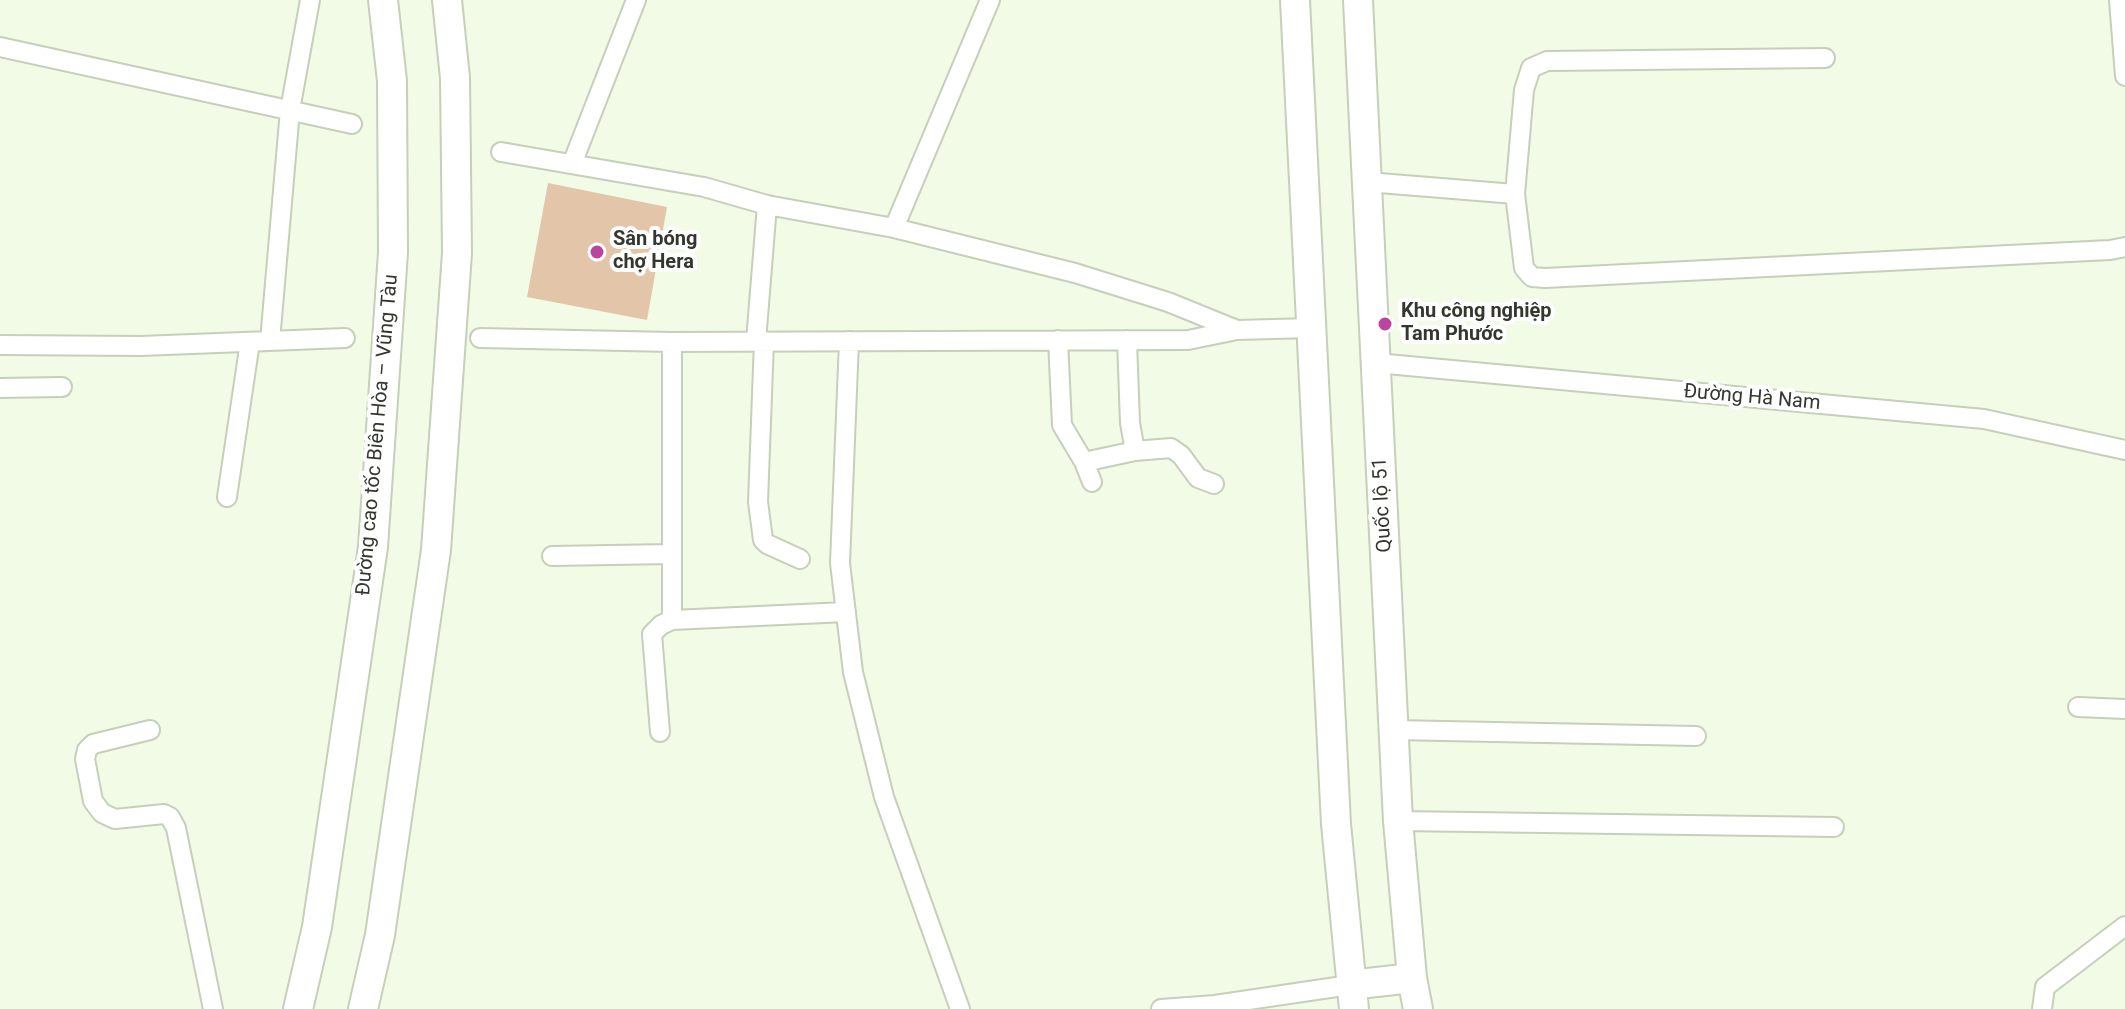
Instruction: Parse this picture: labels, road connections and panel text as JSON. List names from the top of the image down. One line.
{"streets":{"highway":["Đường cao tốc Biên Hòa – Vũng Tàu","Quốc lộ 51"],"street":["Đường Hà Nam"]},"crossings":[["Đường Hà Nam","Quốc lộ 51"]],"places":["Sân bóng chợ Hera","Khu công nghiệp Tam Phước"]}
